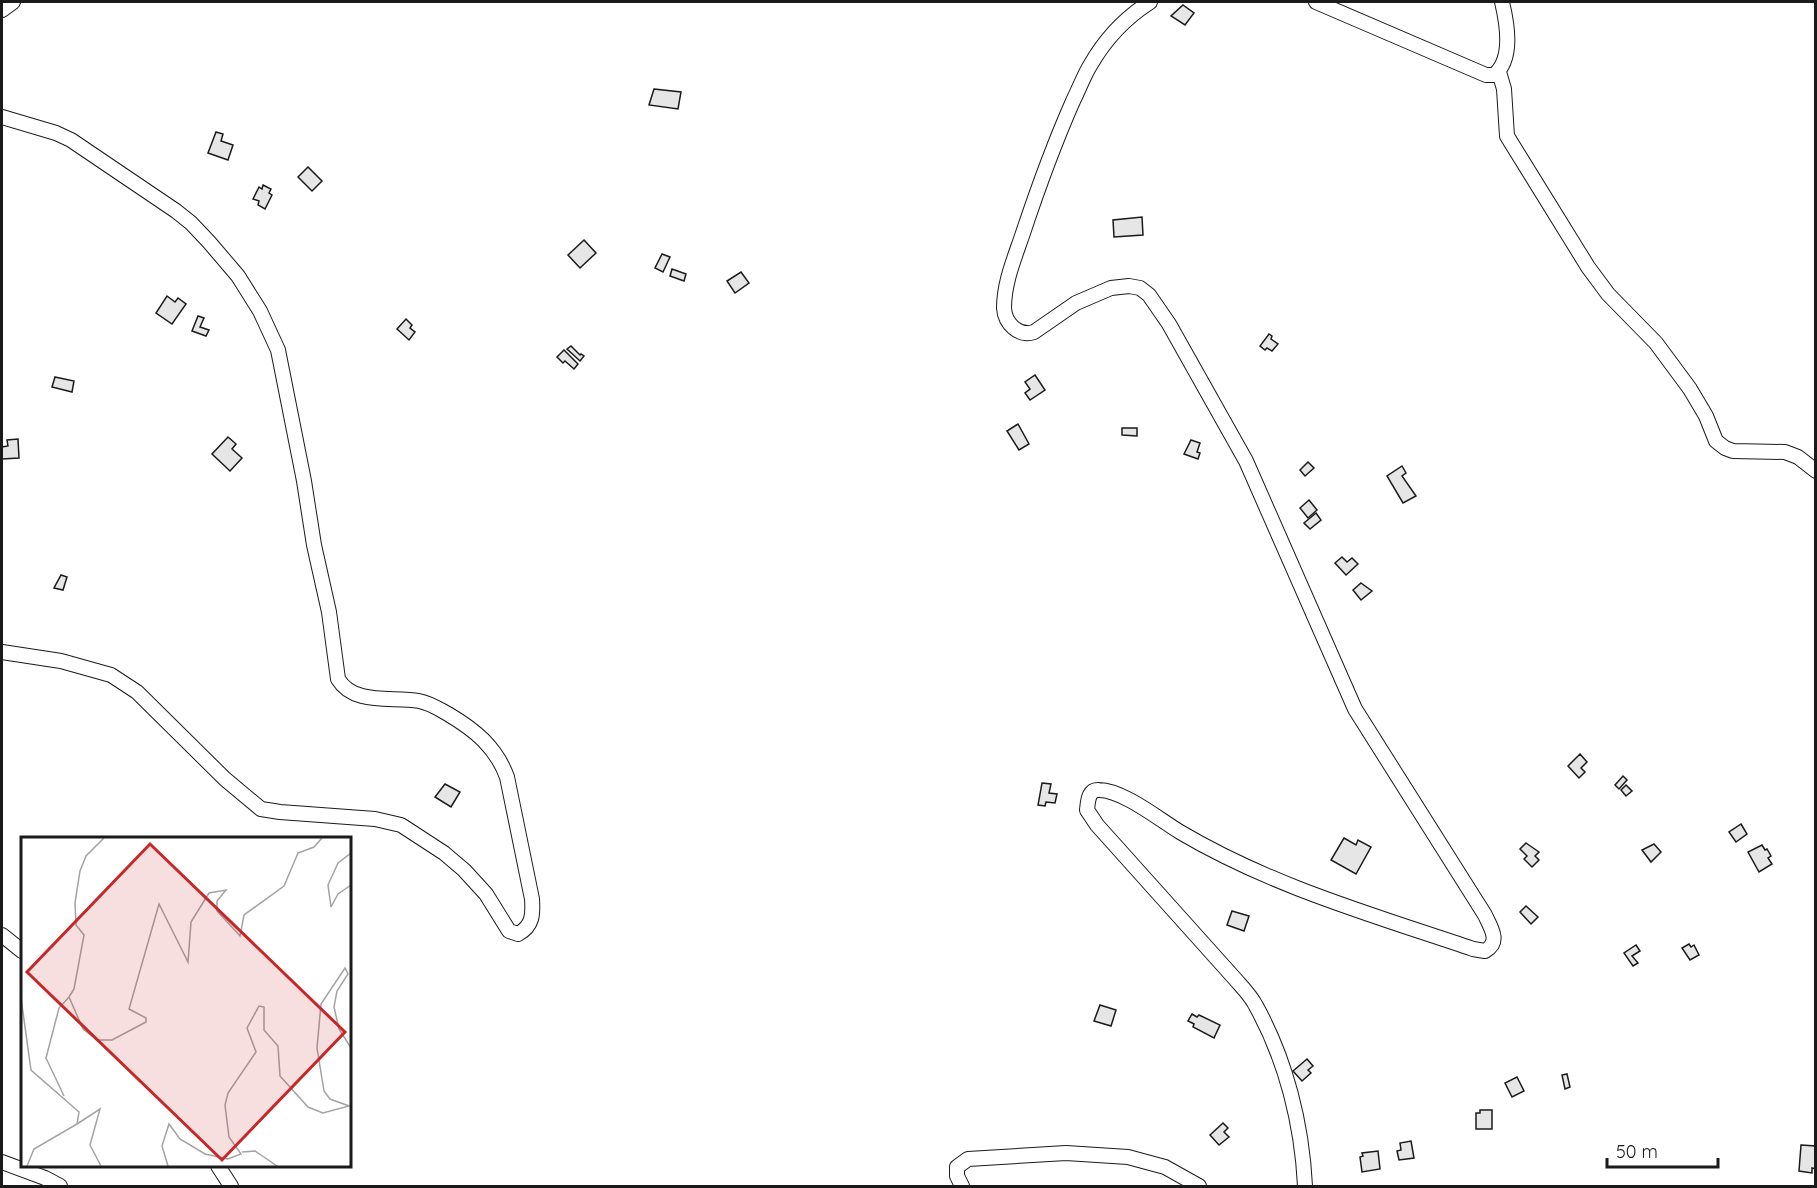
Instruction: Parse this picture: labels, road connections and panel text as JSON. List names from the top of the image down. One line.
{"scale_bar":"50 m"}
